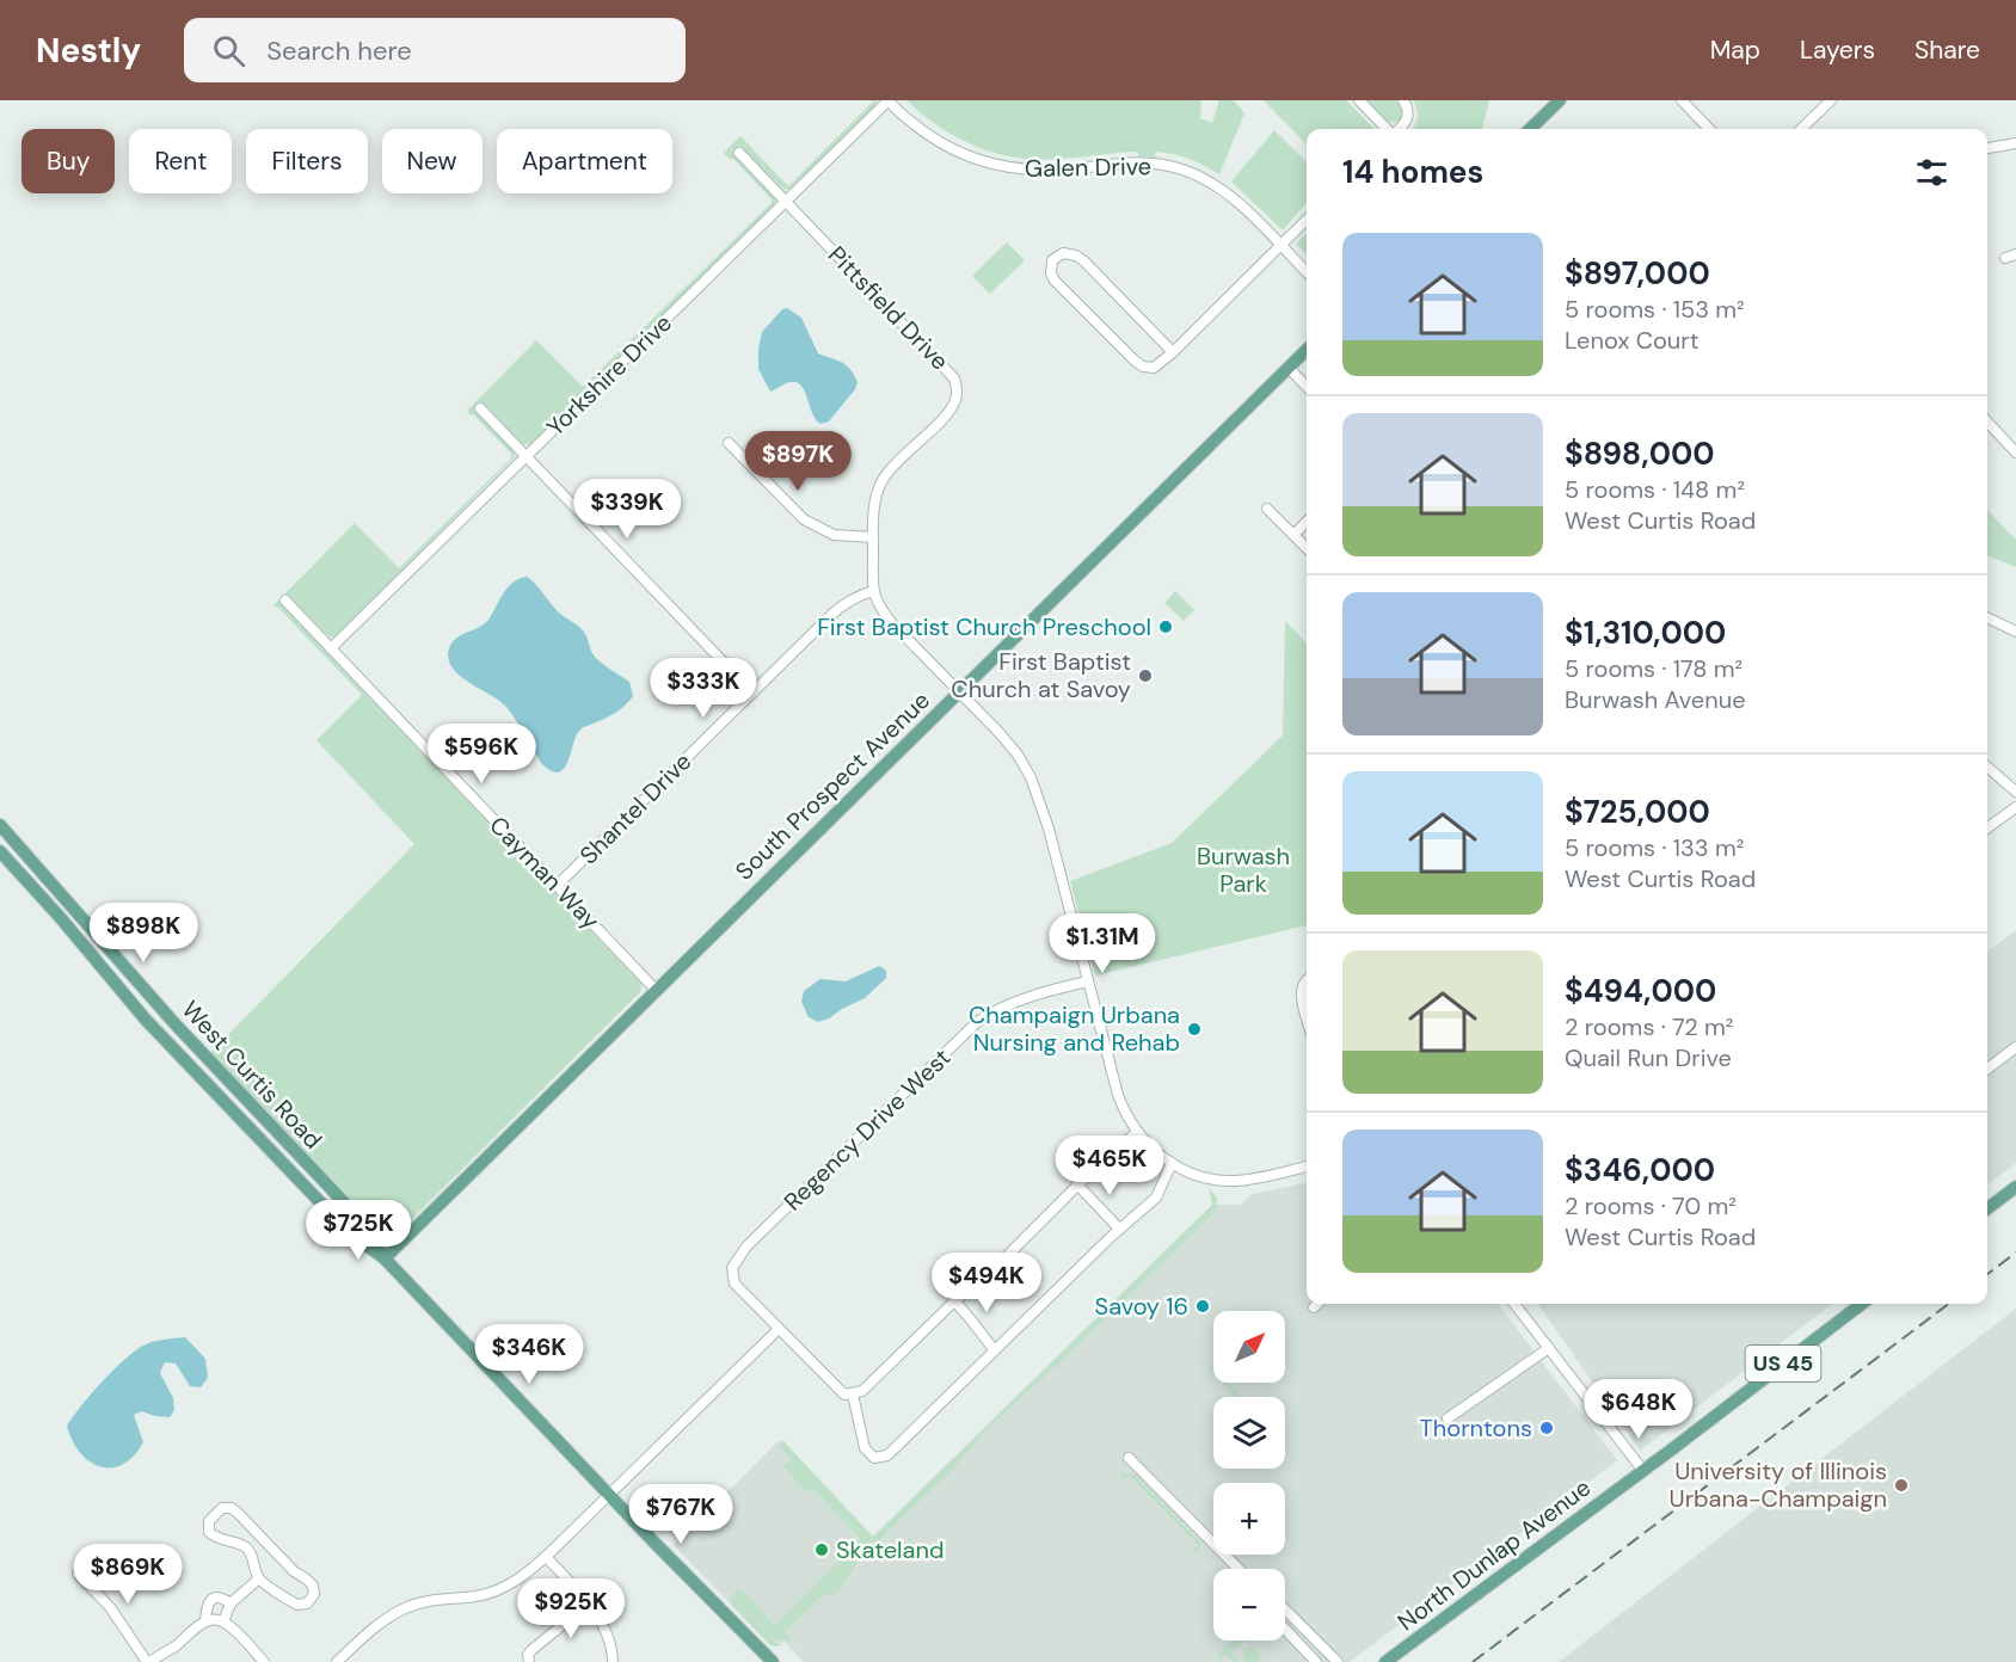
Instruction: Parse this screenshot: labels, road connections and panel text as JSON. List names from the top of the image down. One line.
{"streets":{"main road":["South Prospect Avenue","West Curtis Road","US 45","North Dunlap Avenue"],"street":["Galen Drive","Pittsfield Drive","Yorkshire Drive","Shantel Drive","Cayman Way","Regency Drive West"]},"crossings":[["Galen Drive","Yorkshire Drive"],["Pittsfield Drive","Yorkshire Drive"],["Pittsfield Drive","South Prospect Avenue"],["Pittsfield Drive","Shantel Drive"],["Pittsfield Drive","Regency Drive West"],["Yorkshire Drive","Cayman Way"],["South Prospect Avenue","Cayman Way"],["South Prospect Avenue","West Curtis Road"],["Shantel Drive","Cayman Way"]],"parks":["Burwash Park"],"places":["First Baptist Church Preschool","First Baptist Church at Savoy","Champaign Urbana Nursing and Rehab","Savoy 16","Thorntons","University of Illinois Urbana-Champaign","Skateland"],"north":"top right","page":{"header":"Nestly","search":"Search here","nav":["Map","Layers","Share"],"chip":["Buy","Rent","Filters","New","Apartment"],"heading":"14 homes","list":[{"name":"$897,000","note":"5 rooms · 153 m² · Lenox Court"},{"name":"$898,000","note":"5 rooms · 148 m² · West Curtis Road"},{"name":"$1,310,000","note":"5 rooms · 178 m² · Burwash Avenue"},{"name":"$725,000","note":"5 rooms · 133 m² · West Curtis Road"},{"name":"$494,000","note":"2 rooms · 72 m² · Quail Run Drive"},{"name":"$346,000","note":"2 rooms · 70 m² · West Curtis Road"}],"price":["$897K","$339K","$333K","$596K","$898K","$1.31M","$465K","$725K","$494K","$346K","$648K","$767K","$869K","$925K"],"map_buttons":["+","−"]}}
